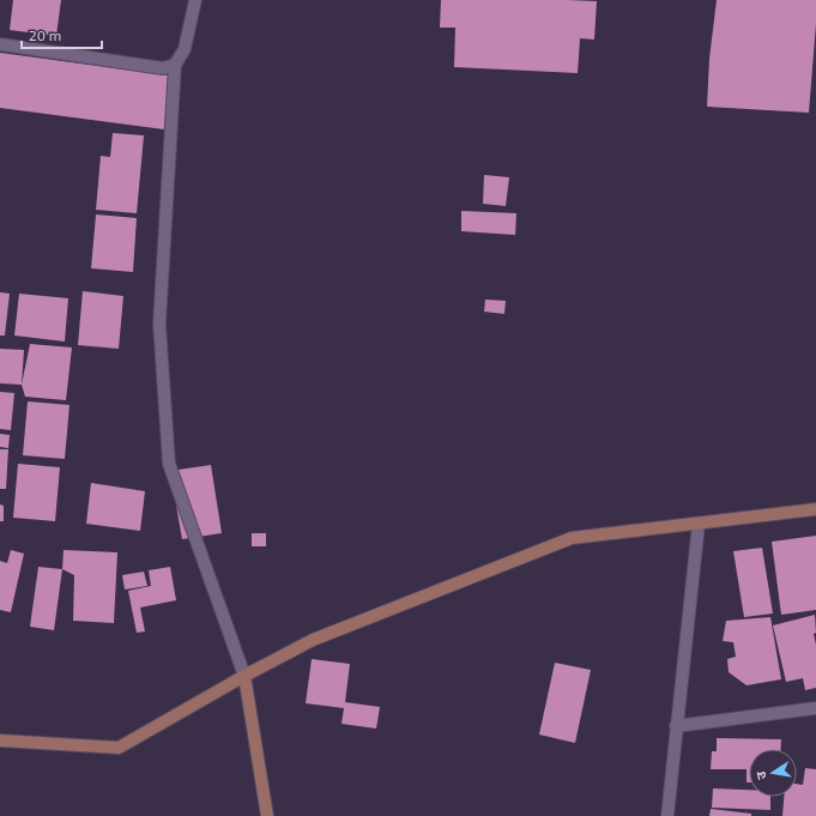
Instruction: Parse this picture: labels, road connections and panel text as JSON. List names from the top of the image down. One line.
{"scale_bar":"20 m","north":"left"}
